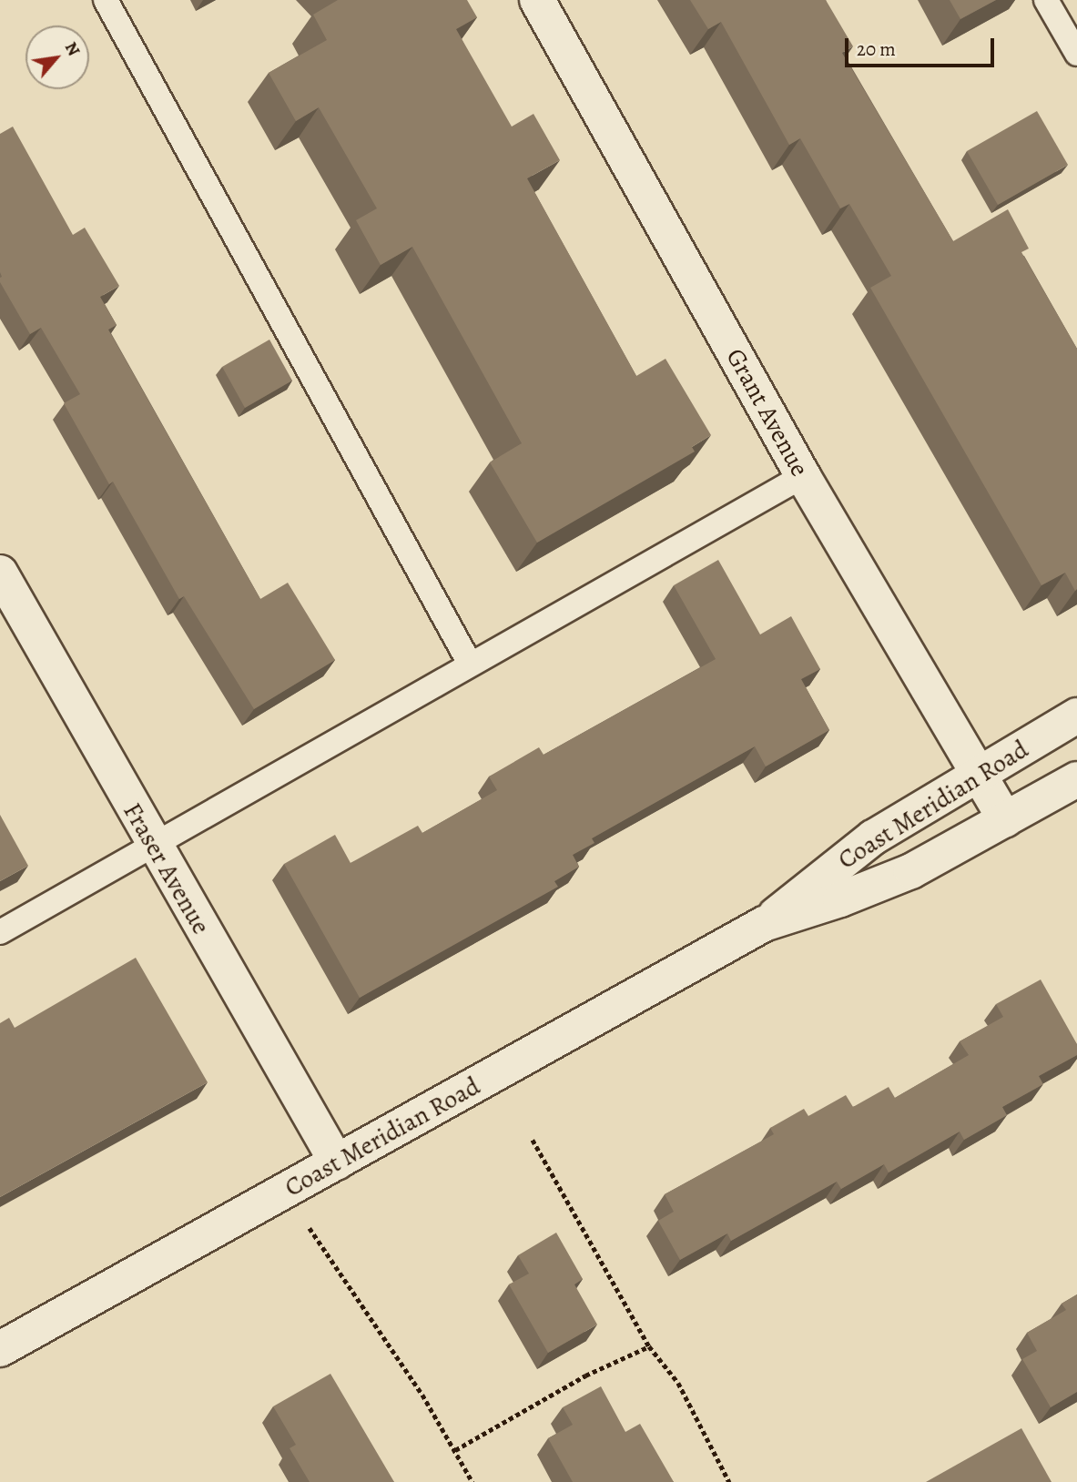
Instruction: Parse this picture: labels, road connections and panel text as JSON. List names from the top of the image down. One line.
{"streets":{"street":["Grant Avenue","Coast Meridian Road","Fraser Avenue"]},"crossings":[["Grant Avenue","Coast Meridian Road"],["Coast Meridian Road","Fraser Avenue"]],"scale_bar":"20 m","north":"top right"}
